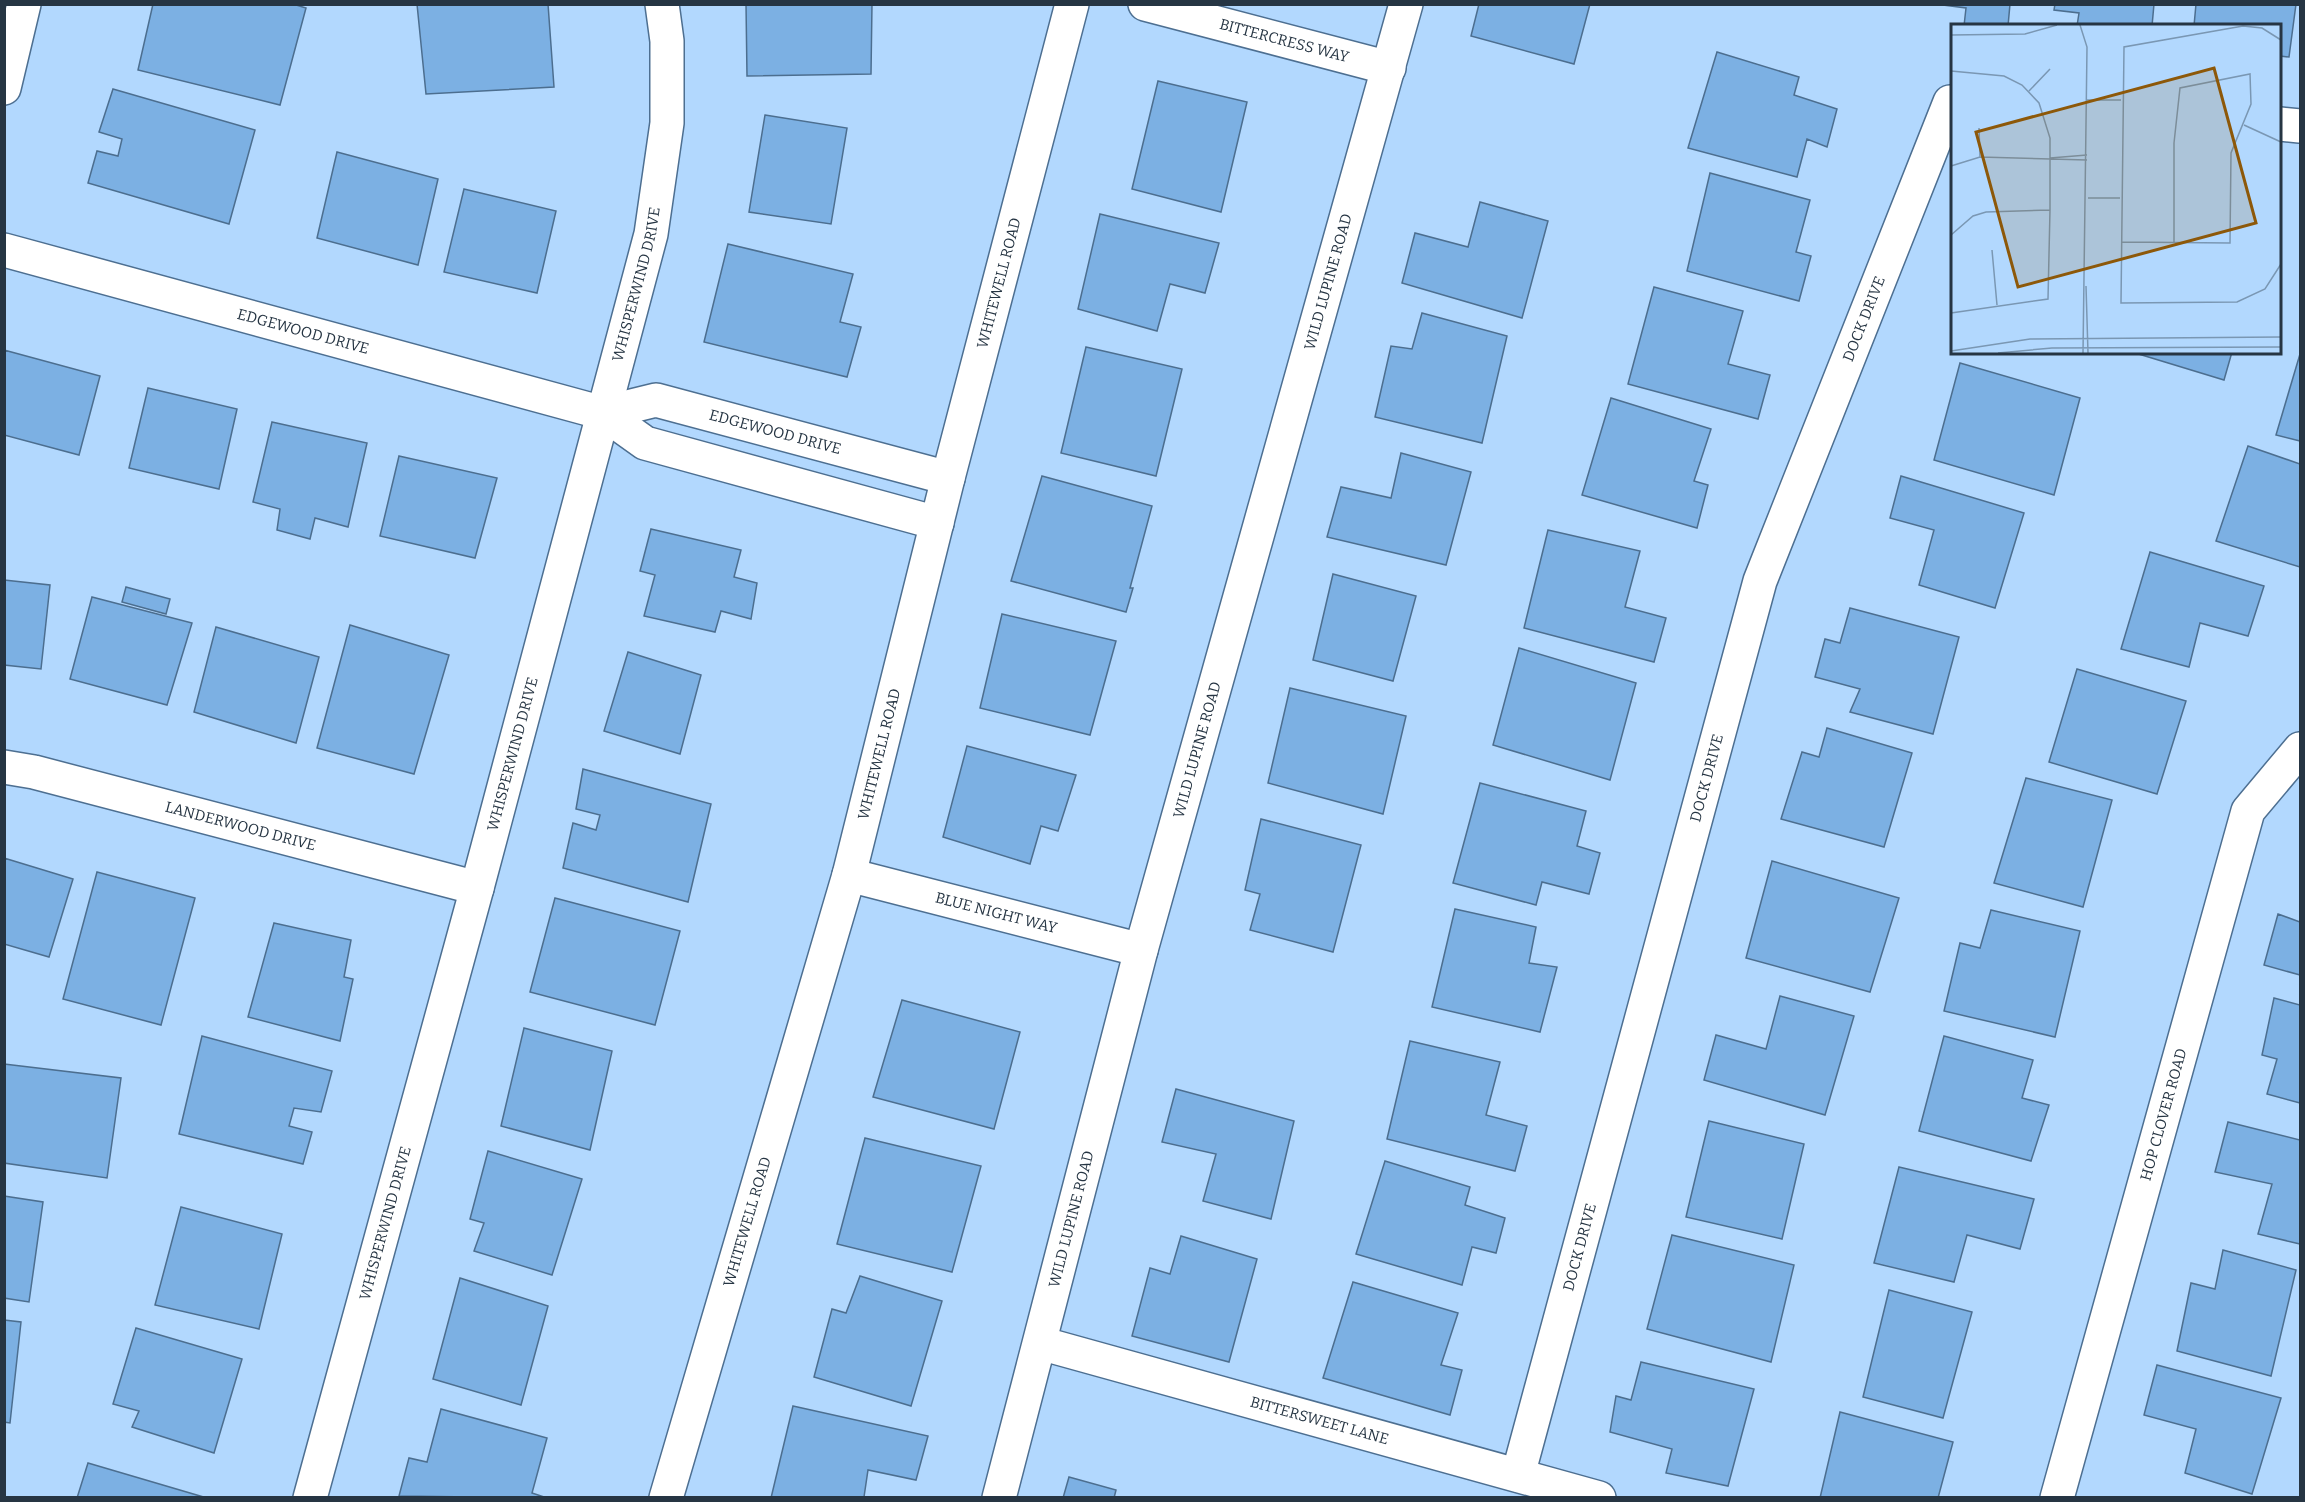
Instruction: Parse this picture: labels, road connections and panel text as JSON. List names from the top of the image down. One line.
{"streets":{"street":["BITTERCRESS WAY","WILD LUPINE ROAD","WHITEWELL ROAD","WHISPERWIND DRIVE","DOCK DRIVE","EDGEWOOD DRIVE","LANDERWOOD DRIVE","BLUE NIGHT WAY","HOP CLOVER ROAD","BITTERSWEET LANE"]},"crossings":[["BITTERCRESS WAY","WILD LUPINE ROAD"],["WILD LUPINE ROAD","BLUE NIGHT WAY"],["WILD LUPINE ROAD","BITTERSWEET LANE"],["WHITEWELL ROAD","EDGEWOOD DRIVE"],["WHITEWELL ROAD","BLUE NIGHT WAY"],["WHISPERWIND DRIVE","EDGEWOOD DRIVE"],["WHISPERWIND DRIVE","LANDERWOOD DRIVE"],["DOCK DRIVE","BITTERSWEET LANE"]]}
